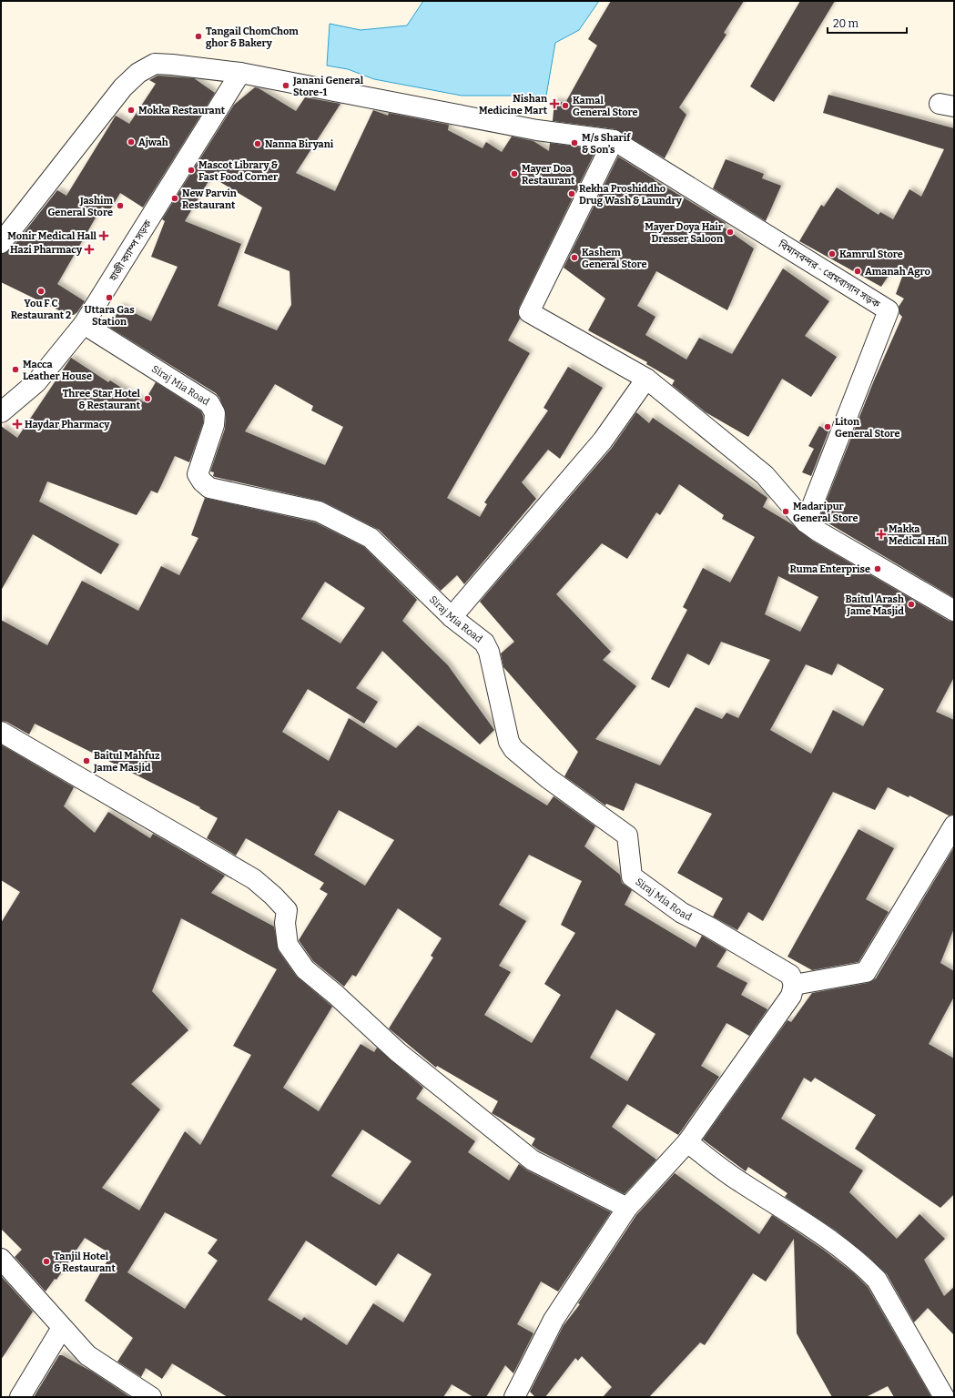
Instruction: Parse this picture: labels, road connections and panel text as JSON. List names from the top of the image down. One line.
{"streets":{"street":["হাজী ক্যাম্প সড়ক","বিমানবন্দর - প্রেমবাগান সড়ক","Siraj Mia Road"]},"crossings":[["হাজী ক্যাম্প সড়ক","Siraj Mia Road"]],"places":{"other":["Tangail ChomChom ghor & Bakery","Janani General Store-1","Kamal General Store","Mokka Restaurant","Ajwah","M/s Sharif & Son's","Nanna Biryani","Mascot Library & Fast Food Corner","Mayer Doa Restaurant","Rekha Proshiddho Drug Wash & Laundry","New Parvin Restaurant","Jashim General Store","Mayer Doya Hair Dresser Saloon","Kamrul Store","Kashem General Store","Amanah Agro","You F C Restaurant 2","Uttara Gas Station","Macca Leather House","Three Star Hotel & Restaurant","Liton General Store","Madaripur General Store","Ruma Enterprise","Baitul Arash Jame Masjid","Baitul Mahfuz Jame Masjid","Tanjil Hotel & Restaurant"],"health":["Nishan Medicine Mart","Monir Medical Hall","Hazi Pharmacy","Haydar Pharmacy","Makka Medical Hall"]},"scale_bar":"20 m"}
